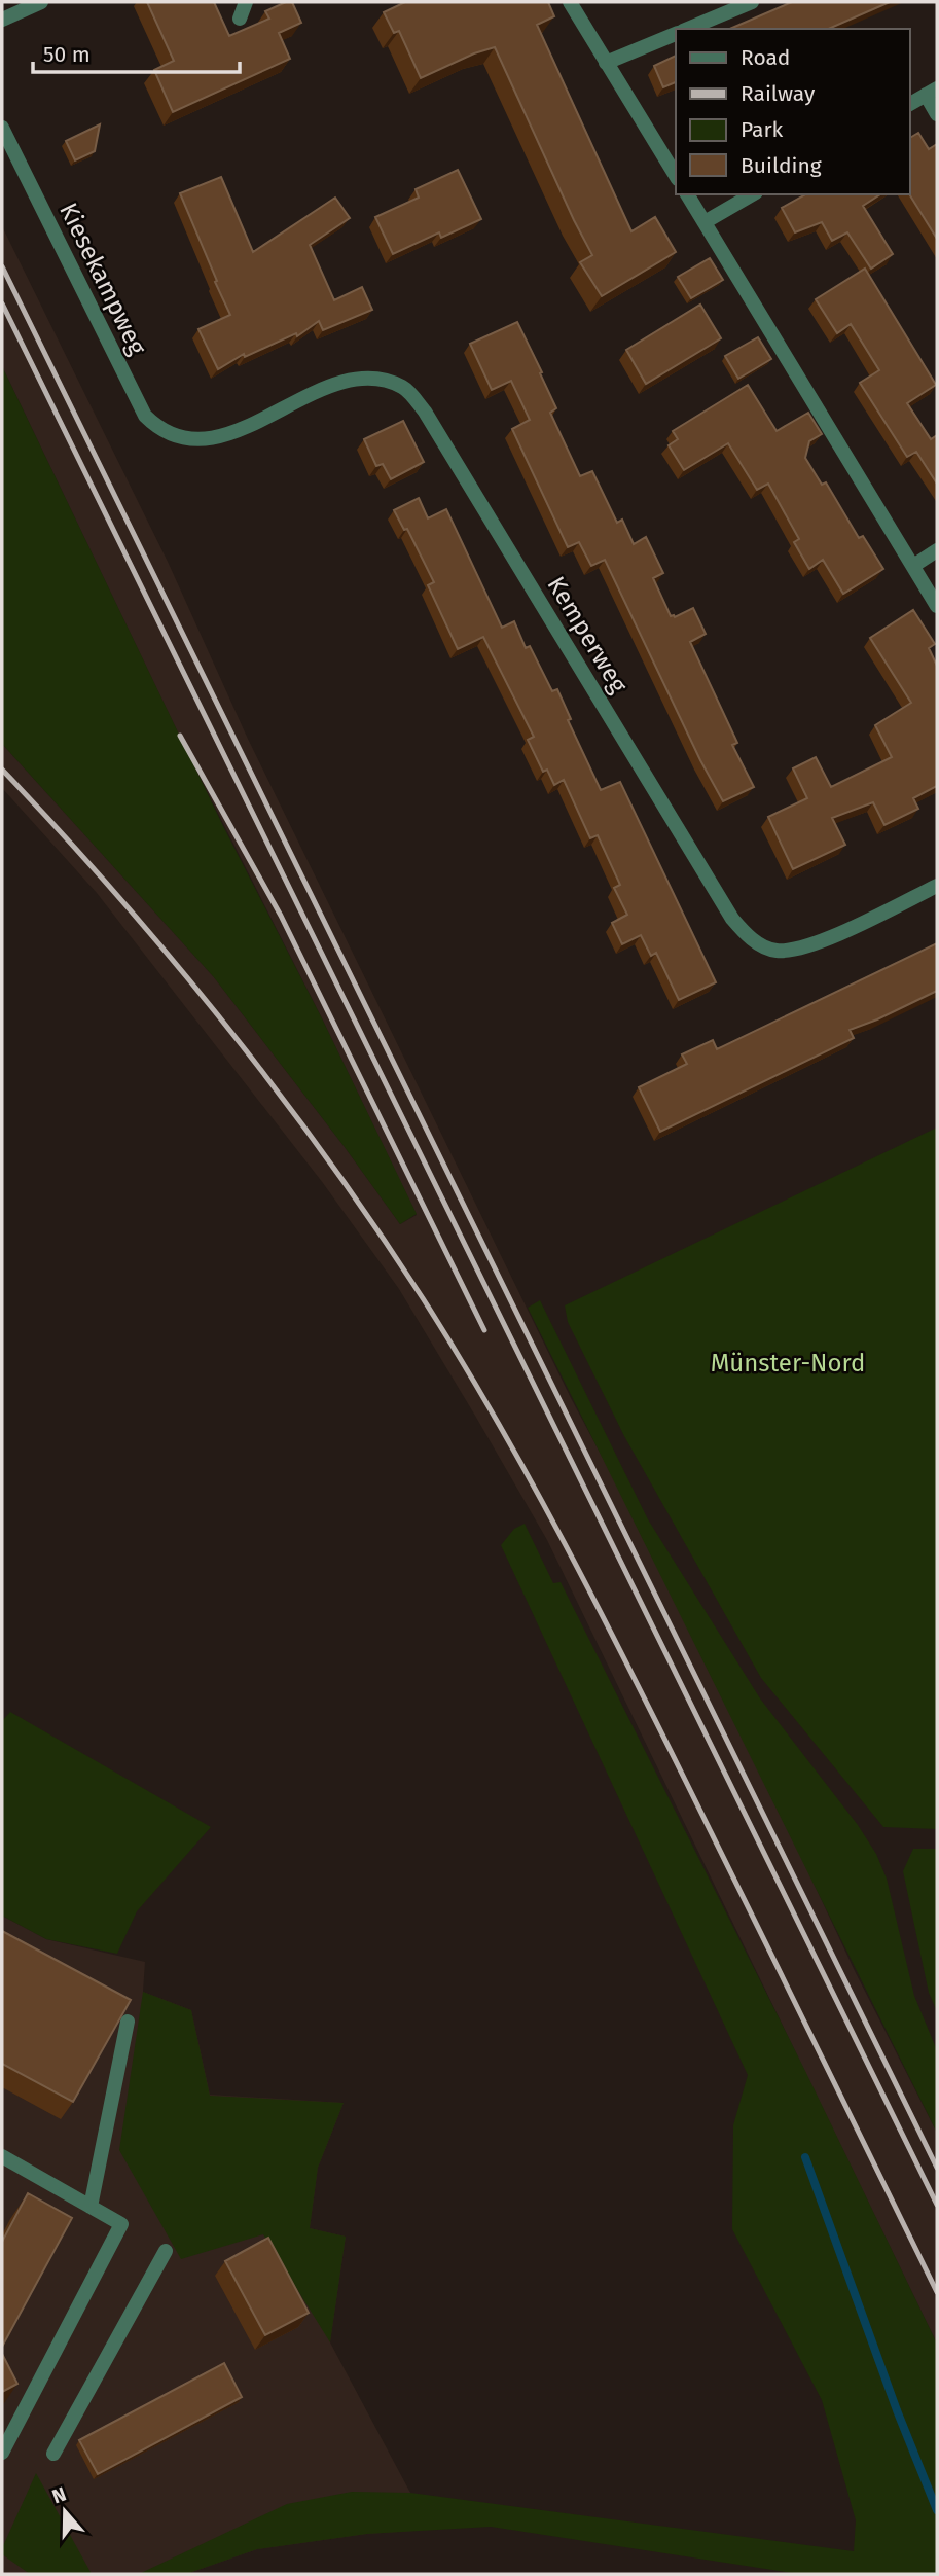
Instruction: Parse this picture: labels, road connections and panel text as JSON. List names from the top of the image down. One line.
{"streets":{"street":["Kiesekampweg","Kemperweg"]},"crossings":[["Kiesekampweg","Kemperweg"]],"parks":["Münster-Nord"],"legend":["Road","Railway","Park","Building"],"scale_bar":"50 m","north":"top"}
